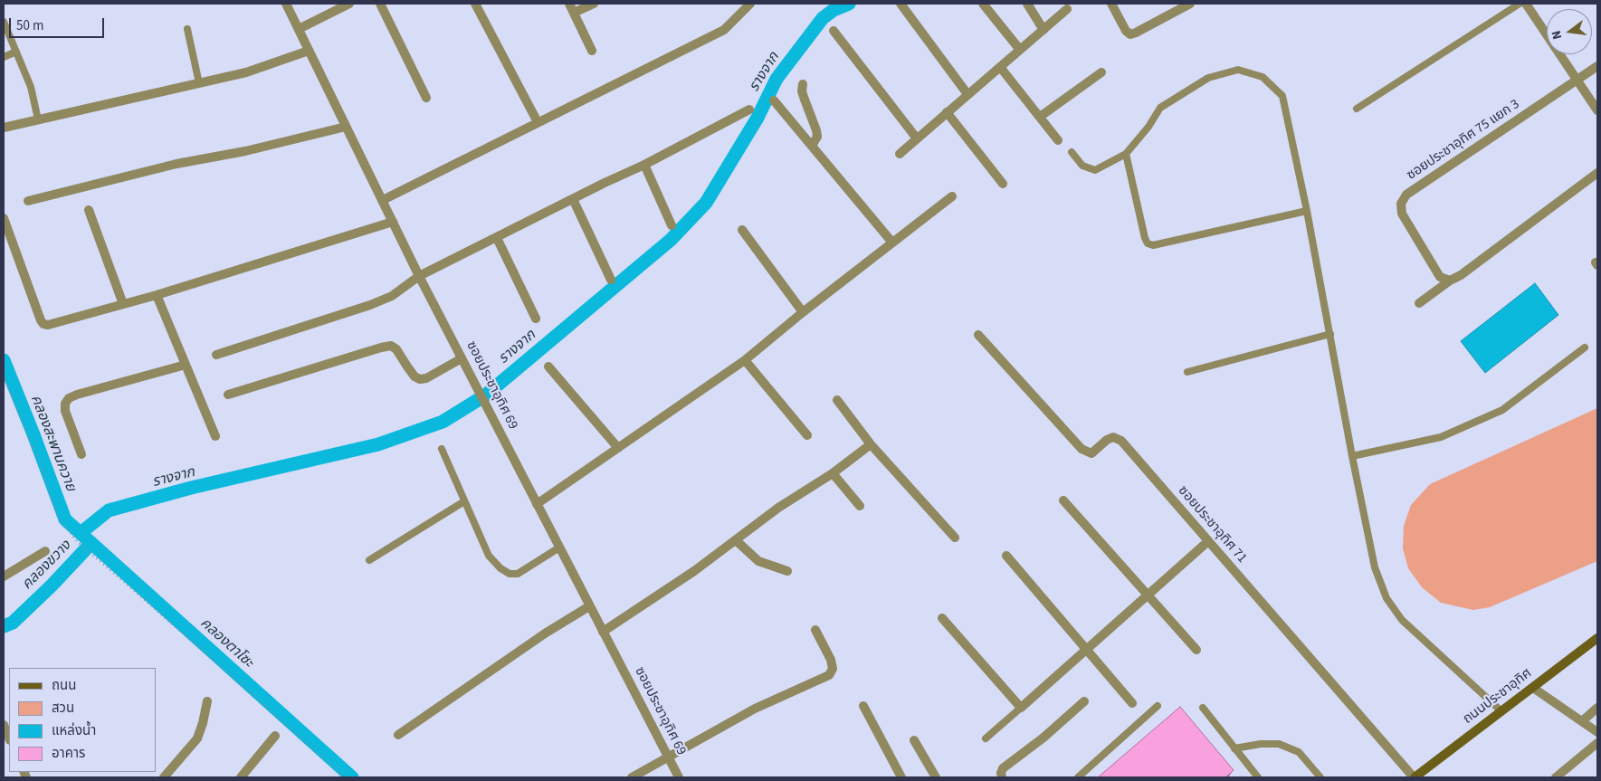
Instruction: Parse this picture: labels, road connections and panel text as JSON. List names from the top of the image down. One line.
{"streets":{"main road":["ถนนประชาอุทิศ"],"street":["ซอยประชาอุทิศ 75 แยก 3","ซอยประชาอุทิศ 69","ซอยประชาอุทิศ 71"]},"crossings":[["ซอยประชาอุทิศ 71","ถนนประชาอุทิศ"]],"water":["รางจาก","คลองสะพานควาย","คลองขวาง","คลองตาโซะ"],"legend":["ถนน","สวน","แหล่งน้ำ","อาคาร"],"scale_bar":"50 m","north":"left"}
